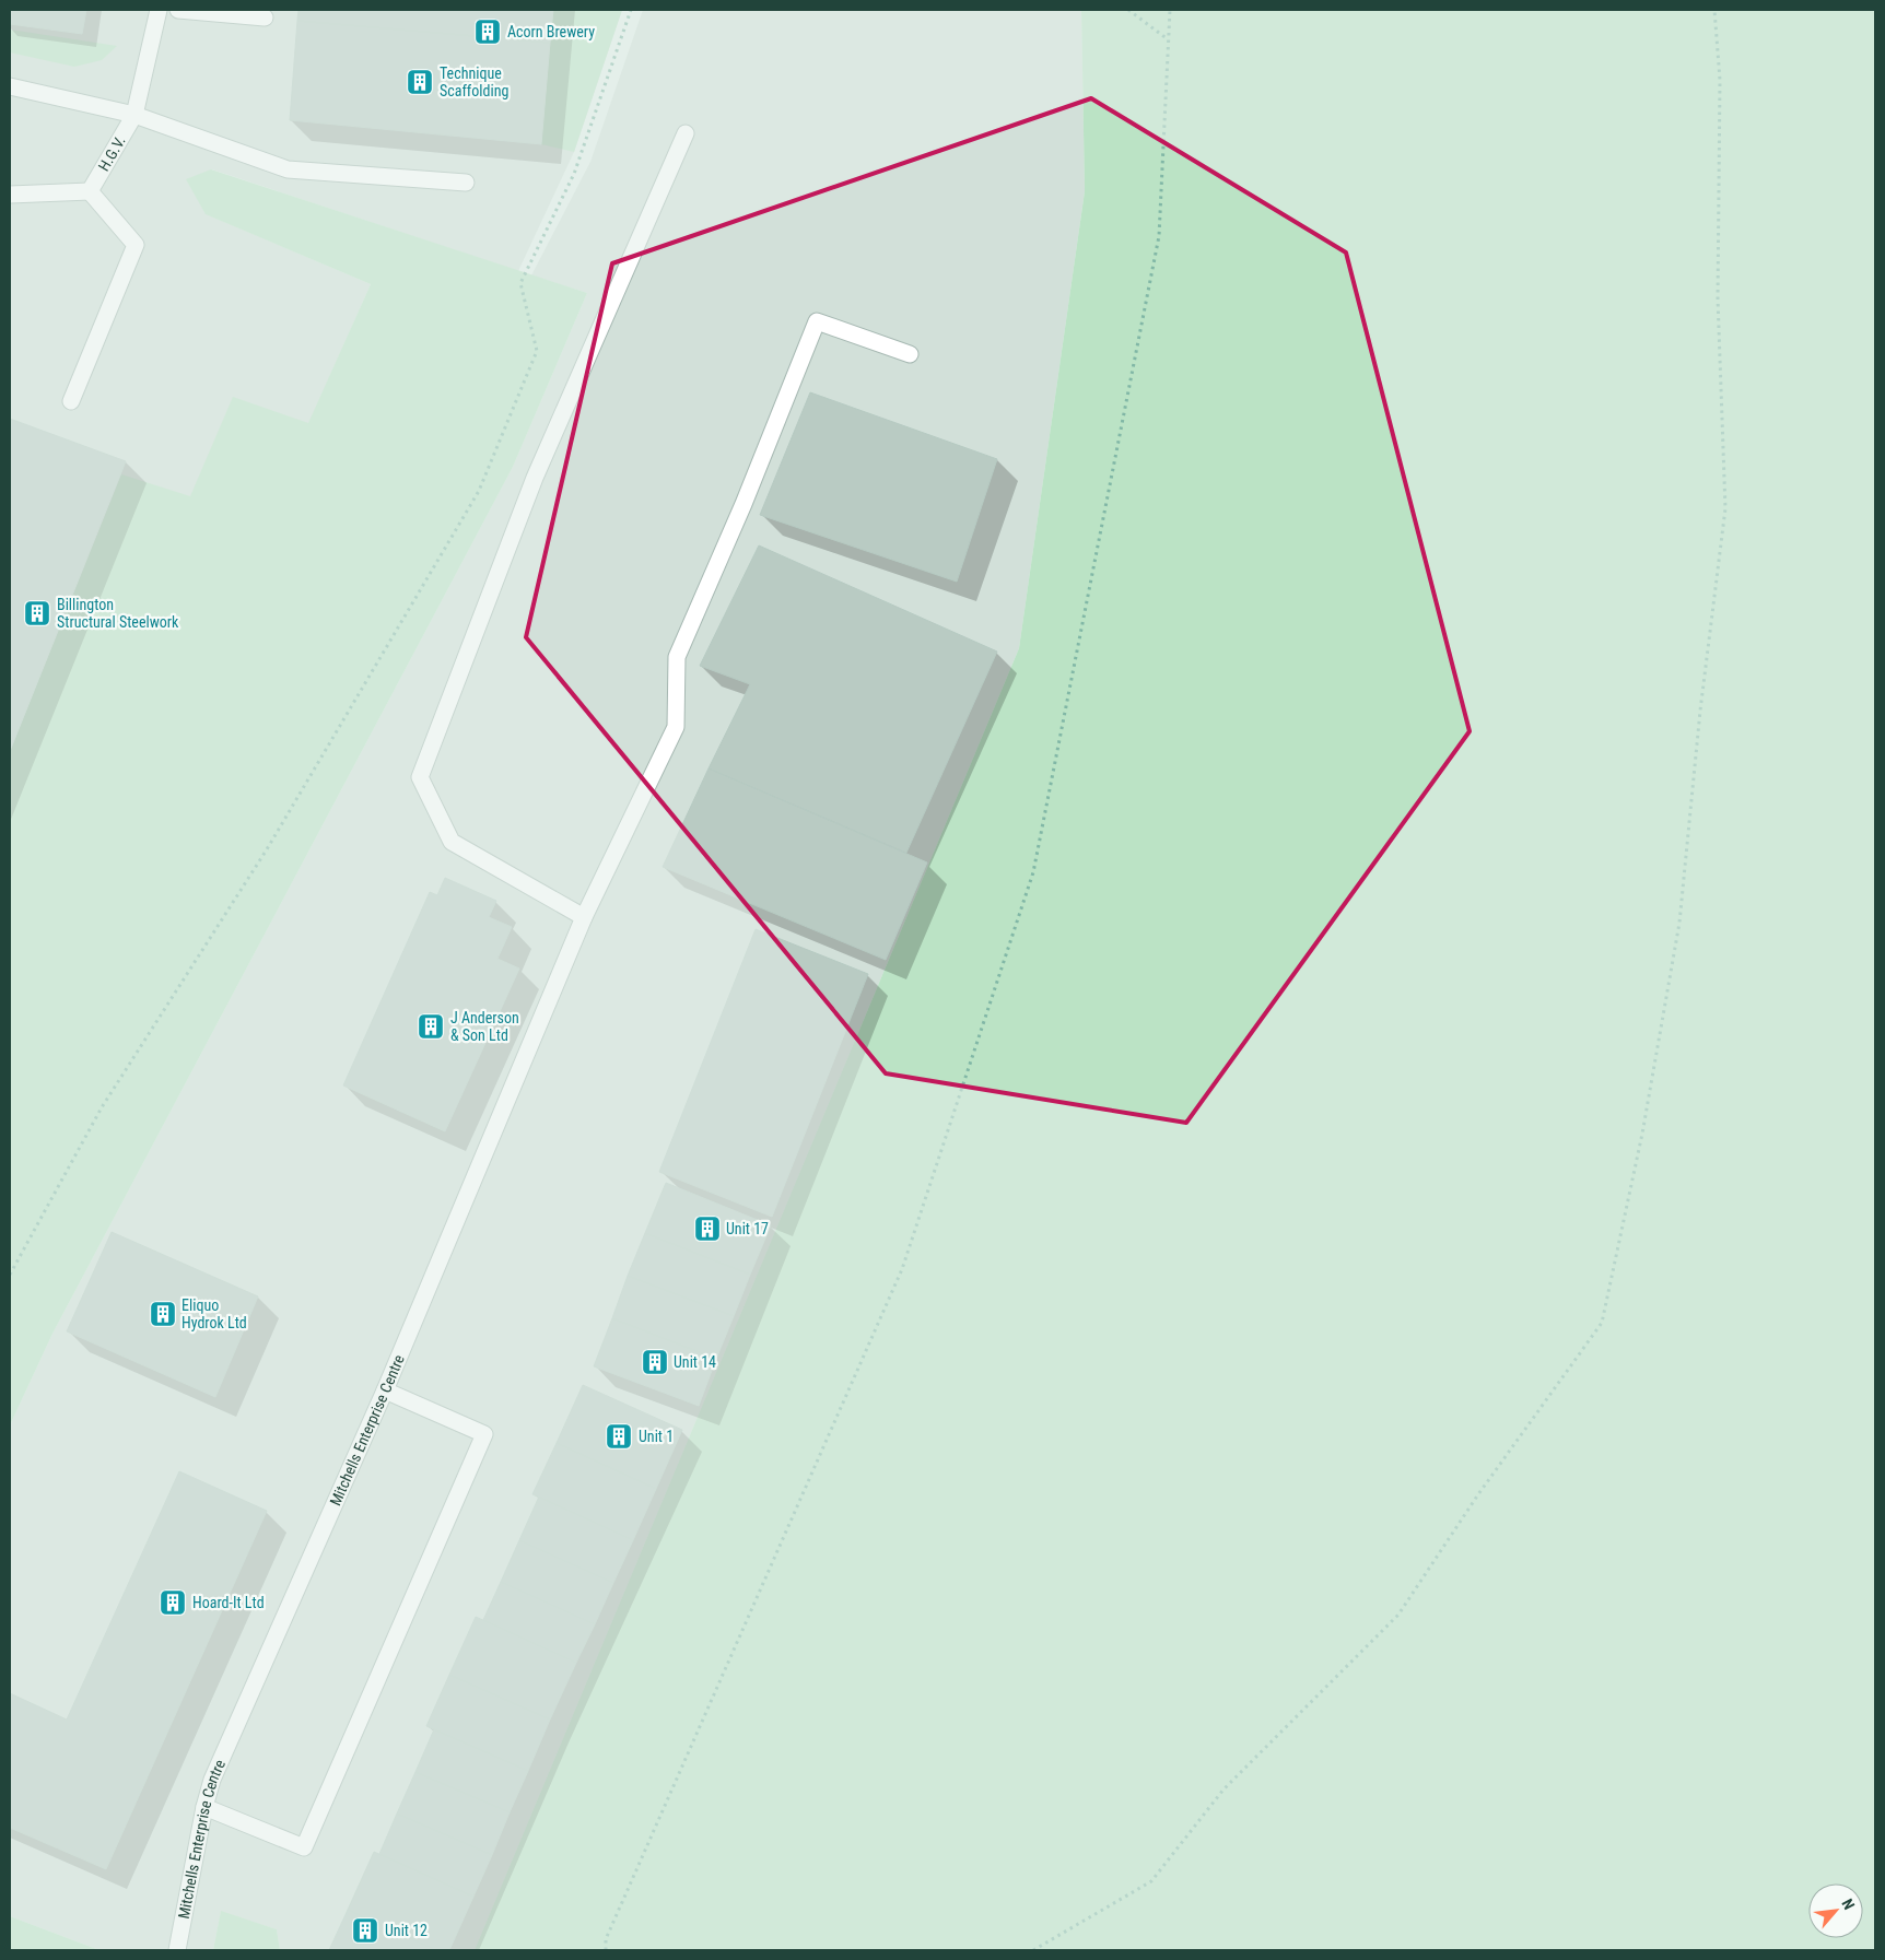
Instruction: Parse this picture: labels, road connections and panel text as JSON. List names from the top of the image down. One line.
{"streets":{"street":["H.G.V.","Mitchells Enterprise Centre"]},"places":{"building":["Acorn Brewery","Technique Scaffolding","Billington Structural Steelwork","J Anderson & Son Ltd","Unit 17","Eliquo Hydrok Ltd","Unit 14","Unit 1","Hoard-It Ltd","Unit 12"]},"north":"top right"}
